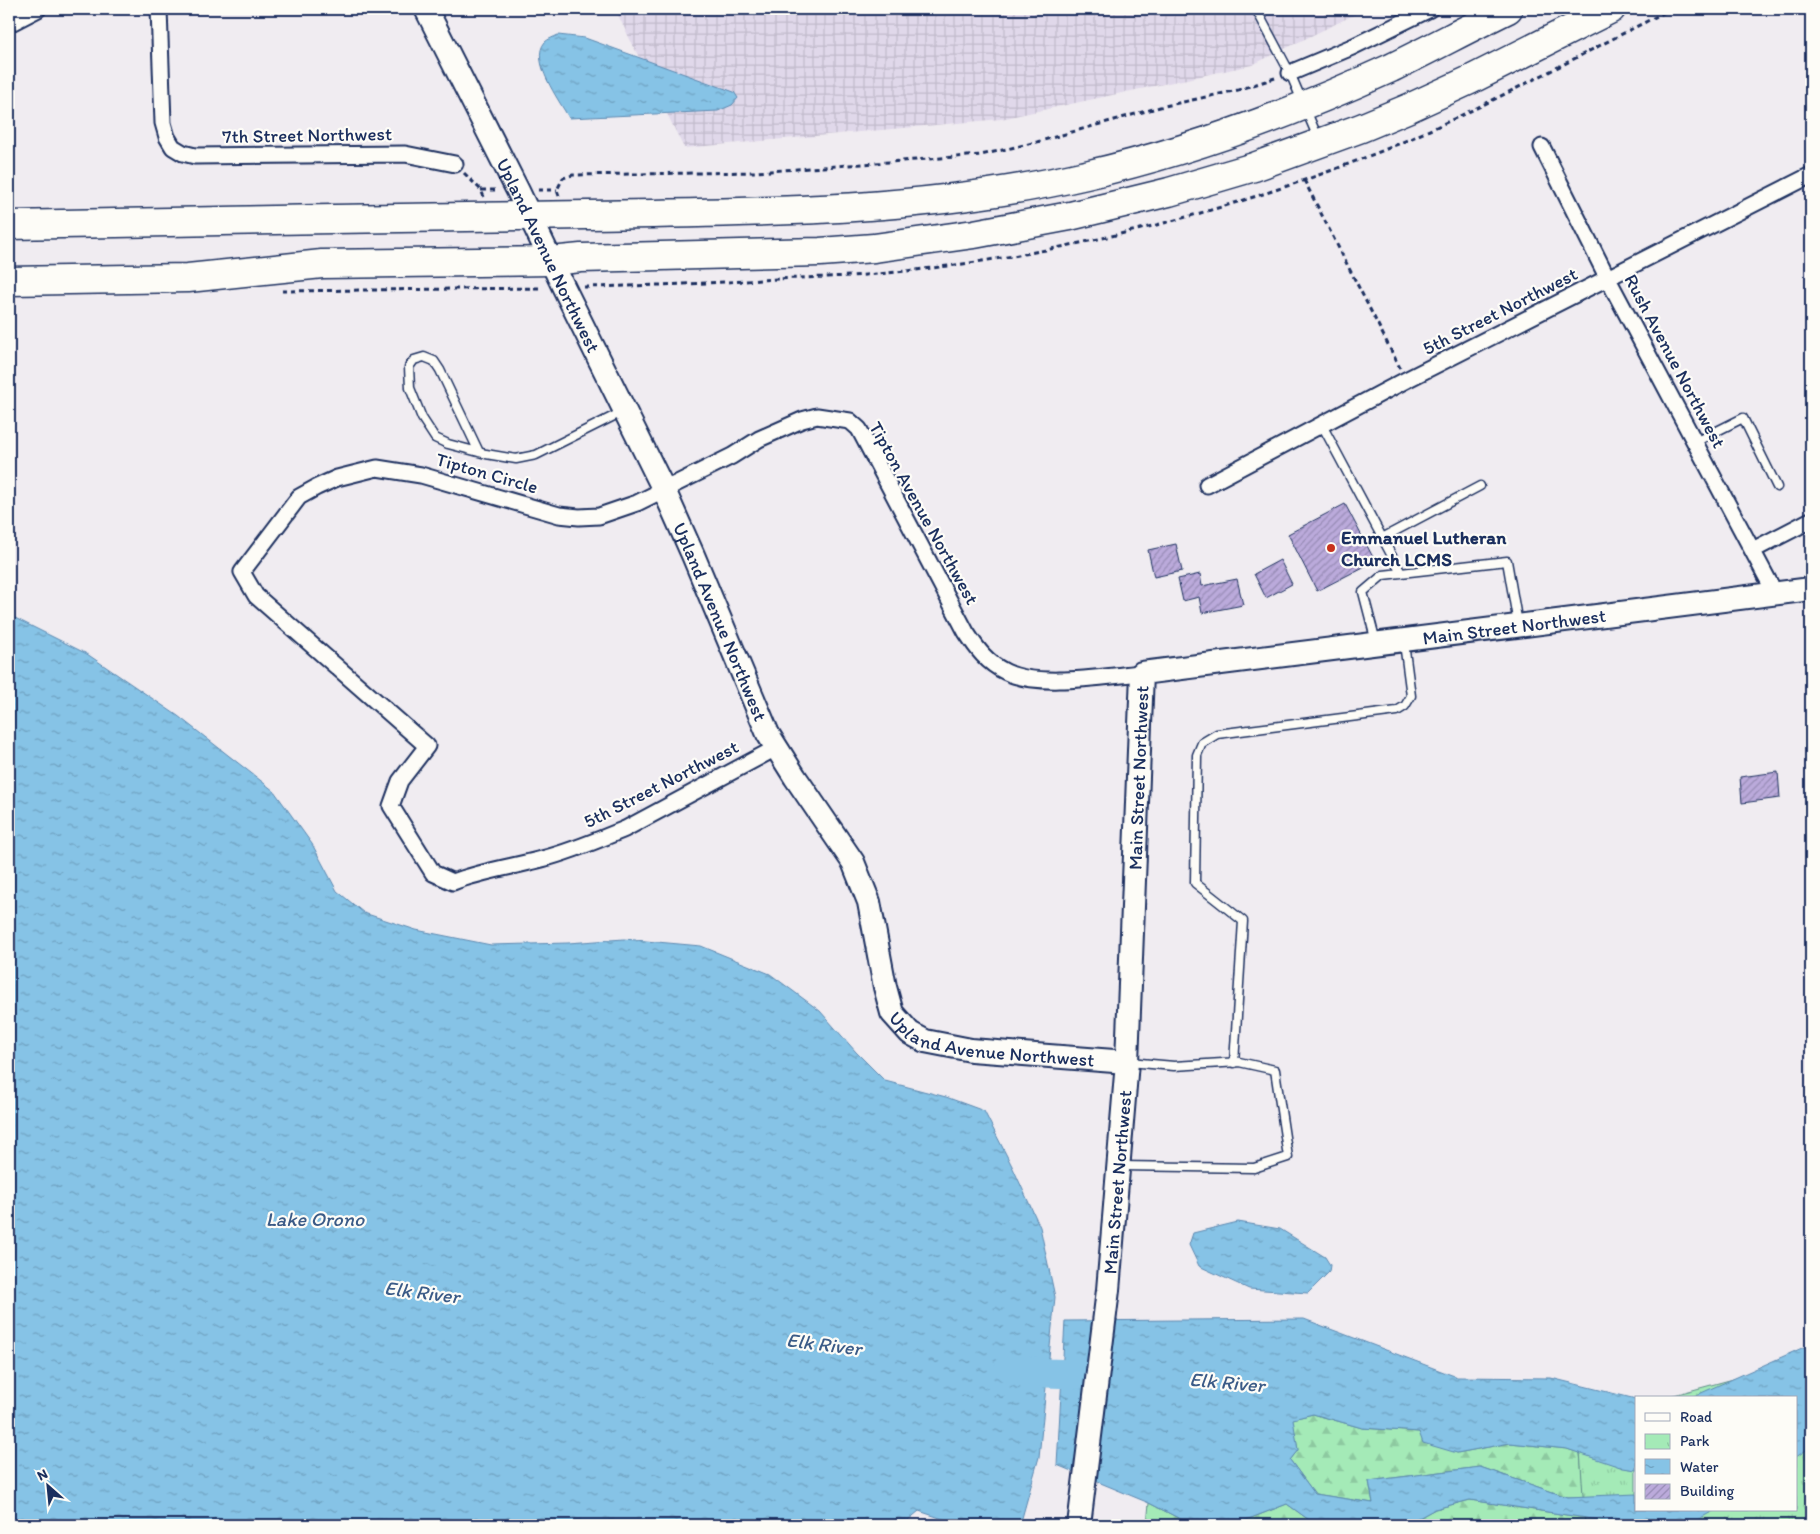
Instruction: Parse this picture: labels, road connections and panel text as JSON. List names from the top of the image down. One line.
{"streets":{"street":["7th Street Northwest","Upland Avenue Northwest","5th Street Northwest","Rush Avenue Northwest","Tipton Circle","Tipton Avenue Northwest","Main Street Northwest"]},"crossings":[["Upland Avenue Northwest","5th Street Northwest"],["Upland Avenue Northwest","Tipton Circle"],["Upland Avenue Northwest","Tipton Avenue Northwest"],["Upland Avenue Northwest","Main Street Northwest"],["5th Street Northwest","Rush Avenue Northwest"],["5th Street Northwest","Tipton Circle"],["Rush Avenue Northwest","Main Street Northwest"],["Tipton Circle","Tipton Avenue Northwest"],["Tipton Avenue Northwest","Main Street Northwest"]],"water":["Lake Orono","Elk River"],"places":["Emmanuel Lutheran Church LCMS"],"legend":["Road","Park","Water","Building"],"north":"top left"}
